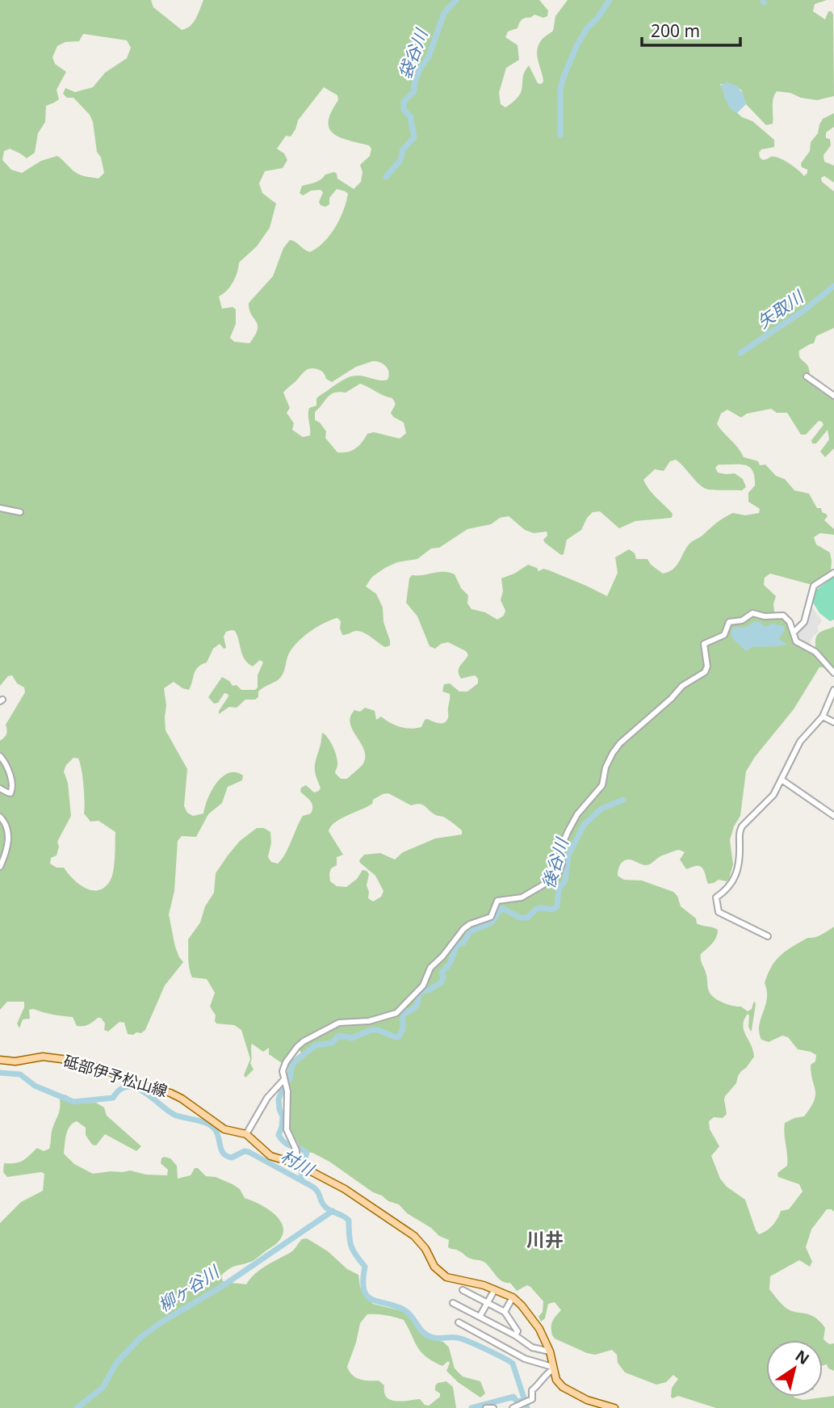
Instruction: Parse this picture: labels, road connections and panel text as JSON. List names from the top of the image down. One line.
{"streets":{"main road":["砥部伊予松山線"]},"districts":["川井"],"water":["袋谷川","矢取川","後谷川","村川","柳ヶ谷川"],"scale_bar":"200 m","north":"top right"}
